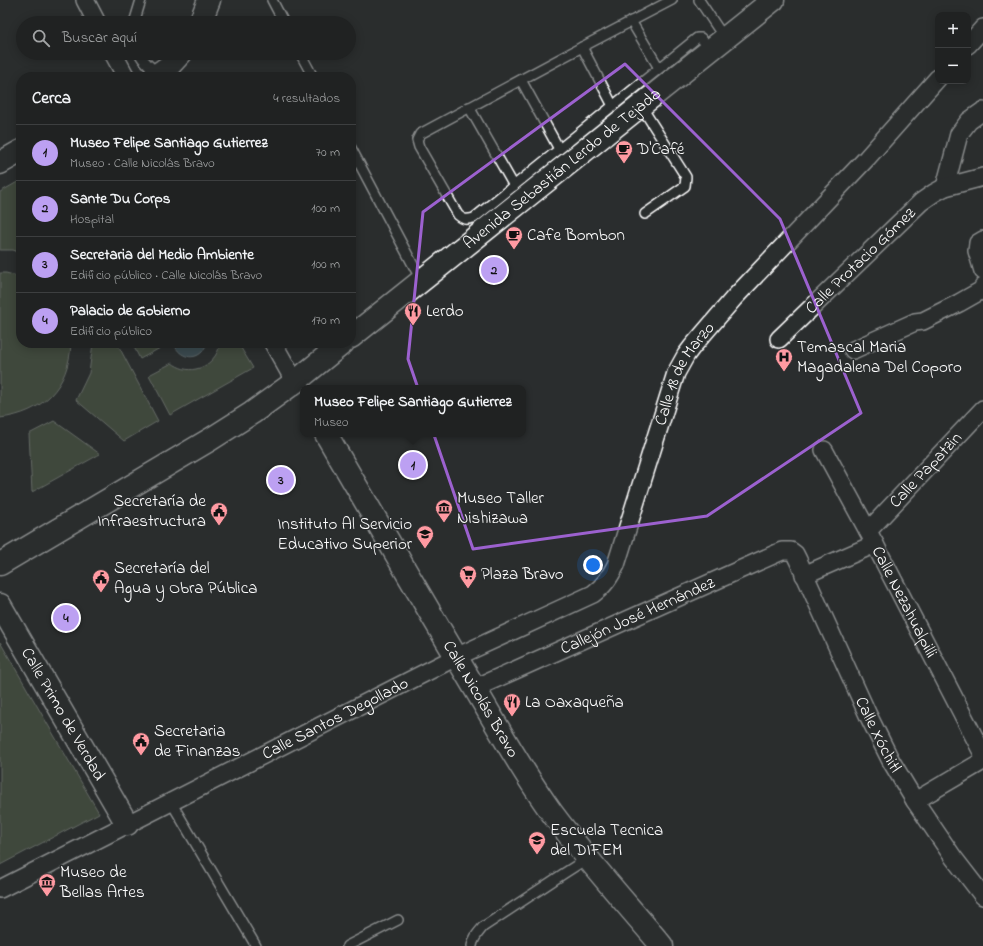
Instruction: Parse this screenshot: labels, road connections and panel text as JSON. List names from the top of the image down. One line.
{"streets":{"main road":["Avenida Sebastián Lerdo de Tejada","Calle Nicolás Bravo","Calle Primo de Verdad"],"street":["Calle Protacio Gómez","Calle 18 de Marzo","Calle Papatzin","Calle Nezahualpilli","Callejón José Hernández","Calle Santos Degollado","Calle Xóchitl"]},"crossings":[["Calle 18 de Marzo","Calle Nicolás Bravo"],["Calle 18 de Marzo","Calle Santos Degollado"],["Calle Papatzin","Calle Nezahualpilli"],["Callejón José Hernández","Calle Nicolás Bravo"],["Callejón José Hernández","Calle Xóchitl"],["Calle Nicolás Bravo","Calle Santos Degollado"],["Calle Primo de Verdad","Calle Santos Degollado"]],"places":{"cafe":["D'Café","Cafe Bombon"],"restaurant":["Lerdo","La Oaxaqueña"],"hospital":["Temascal Maria Magadalena Del Coporo"],"museum":["Museo Taller Nishizawa","Museo de Bellas Artes"],"public building":["Secretaría de Infraestructura","Secretaría del Agua y Obra Pública","Secretaria de Finanzas"],"school or university":["Instituto Al Servicio Educativo Superior","Escuela Tecnica del DIFEM"],"supermarket":["Plaza Bravo"]},"page":{"map_buttons":["+","−"],"search":"Buscar aquí","heading":["Cerca","4 resultados"],"list":[{"mark":"1","name":"Museo Felipe Santiago Gutierrez","note":"Museo · Calle Nicolás Bravo","value":"70 m"},{"mark":"2","name":"Sante Du Corps","note":"Hospital","value":"100 m"},{"mark":"3","name":"Secretaria del Medio Ambiente","note":"Edificio público · Calle Nicolás Bravo","value":"100 m"},{"mark":"4","name":"Palacio de Gobierno","note":"Edificio público","value":"170 m"}],"pins":["2","1","3","4"],"popup":["Museo Felipe Santiago Gutierrez","Museo"]}}
